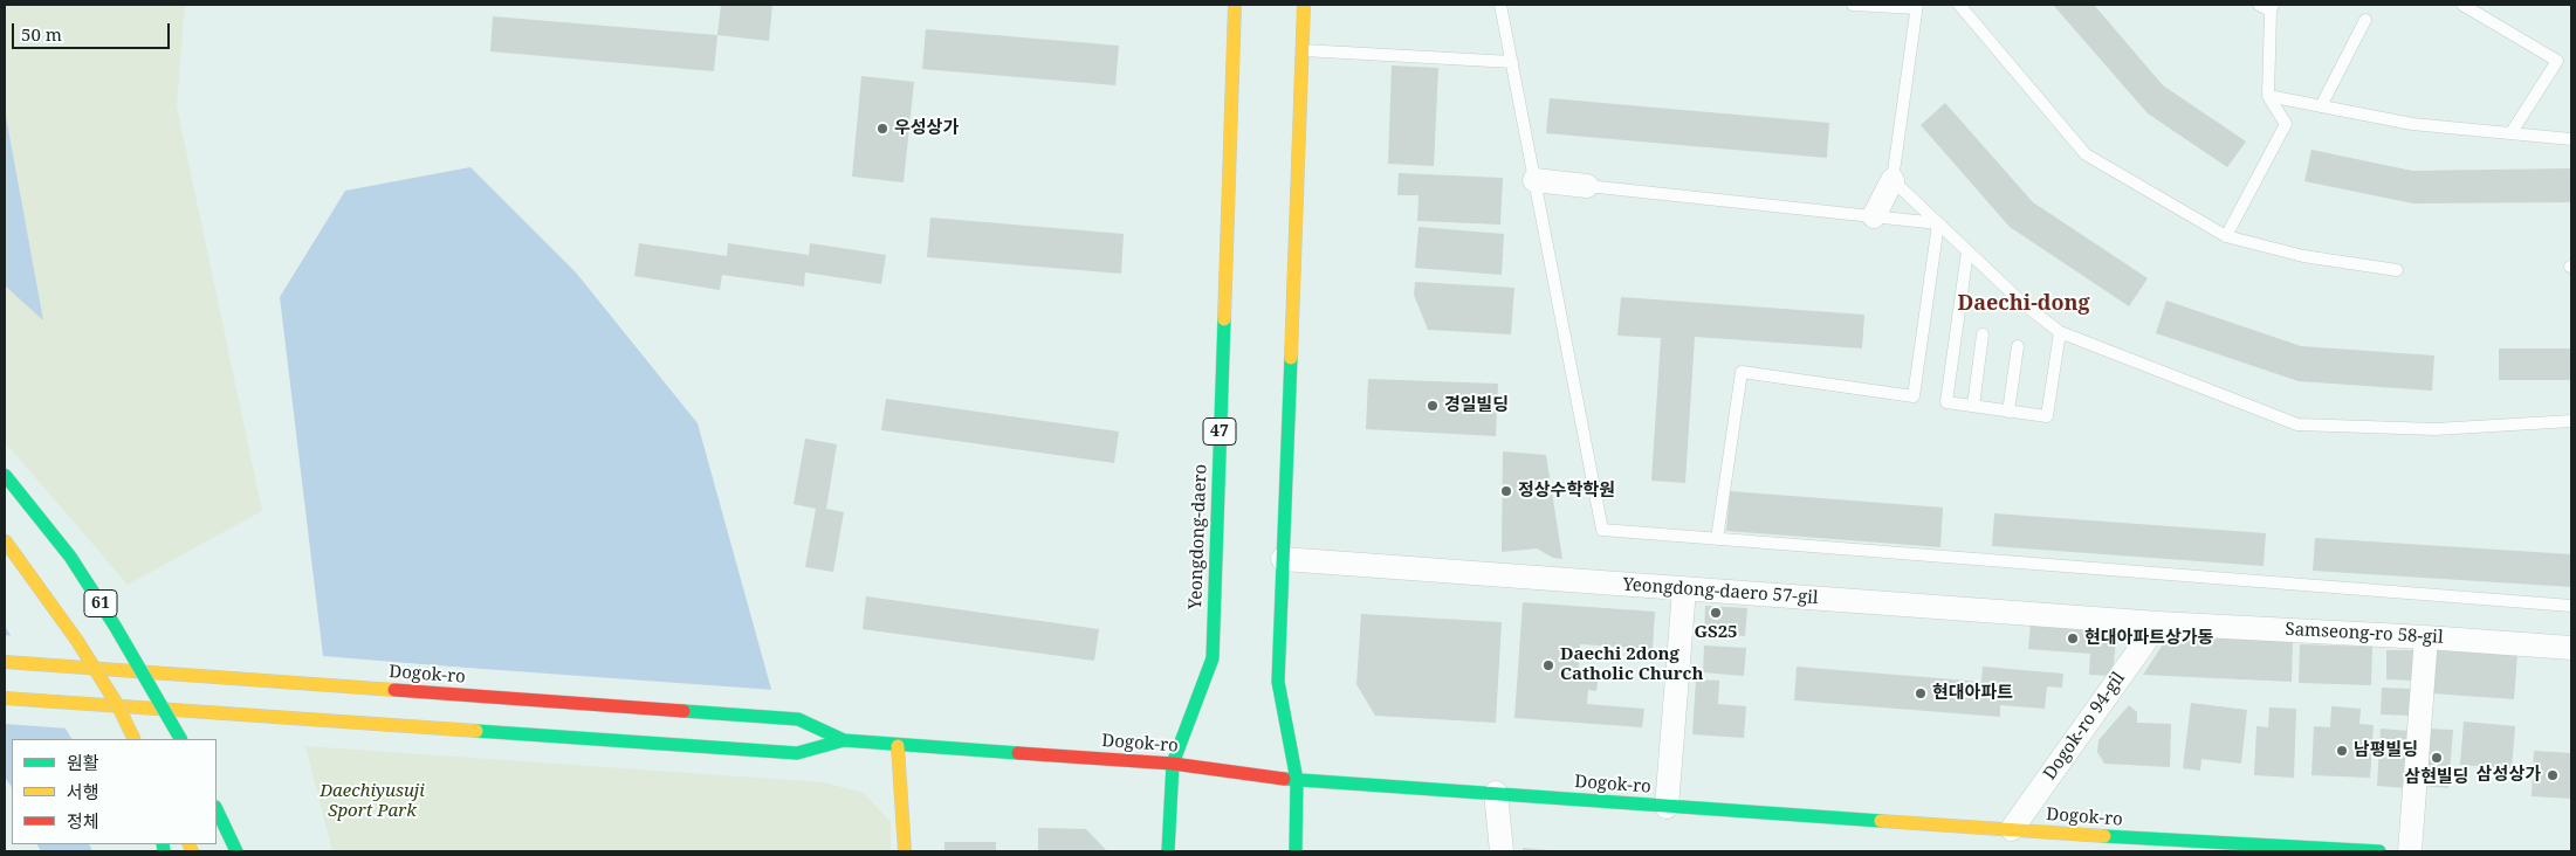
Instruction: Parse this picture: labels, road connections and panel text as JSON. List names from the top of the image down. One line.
{"streets":{"main road":["47","Yeongdong-daero","61","Dogok-ro"],"street":["Yeongdong-daero 57-gil","Samseong-ro 58-gil","Dogok-ro 94-gil"]},"crossings":[["Yeongdong-daero","Dogok-ro"],["Yeongdong-daero 57-gil","Samseong-ro 58-gil"],["Yeongdong-daero 57-gil","Dogok-ro 94-gil"],["Samseong-ro 58-gil","Dogok-ro 94-gil"],["Dogok-ro","Dogok-ro 94-gil"]],"districts":["Daechi-dong"],"parks":["Daechiyusuji Sport Park"],"places":["우성상가","경일빌딩","정상수학학원","GS25","현대아파트상가동","Daechi 2dong Catholic Church","현대아파트","남평빌딩","삼현빌딩","삼성상가"],"legend":["원활","서행","정체"],"scale_bar":"50 m"}
